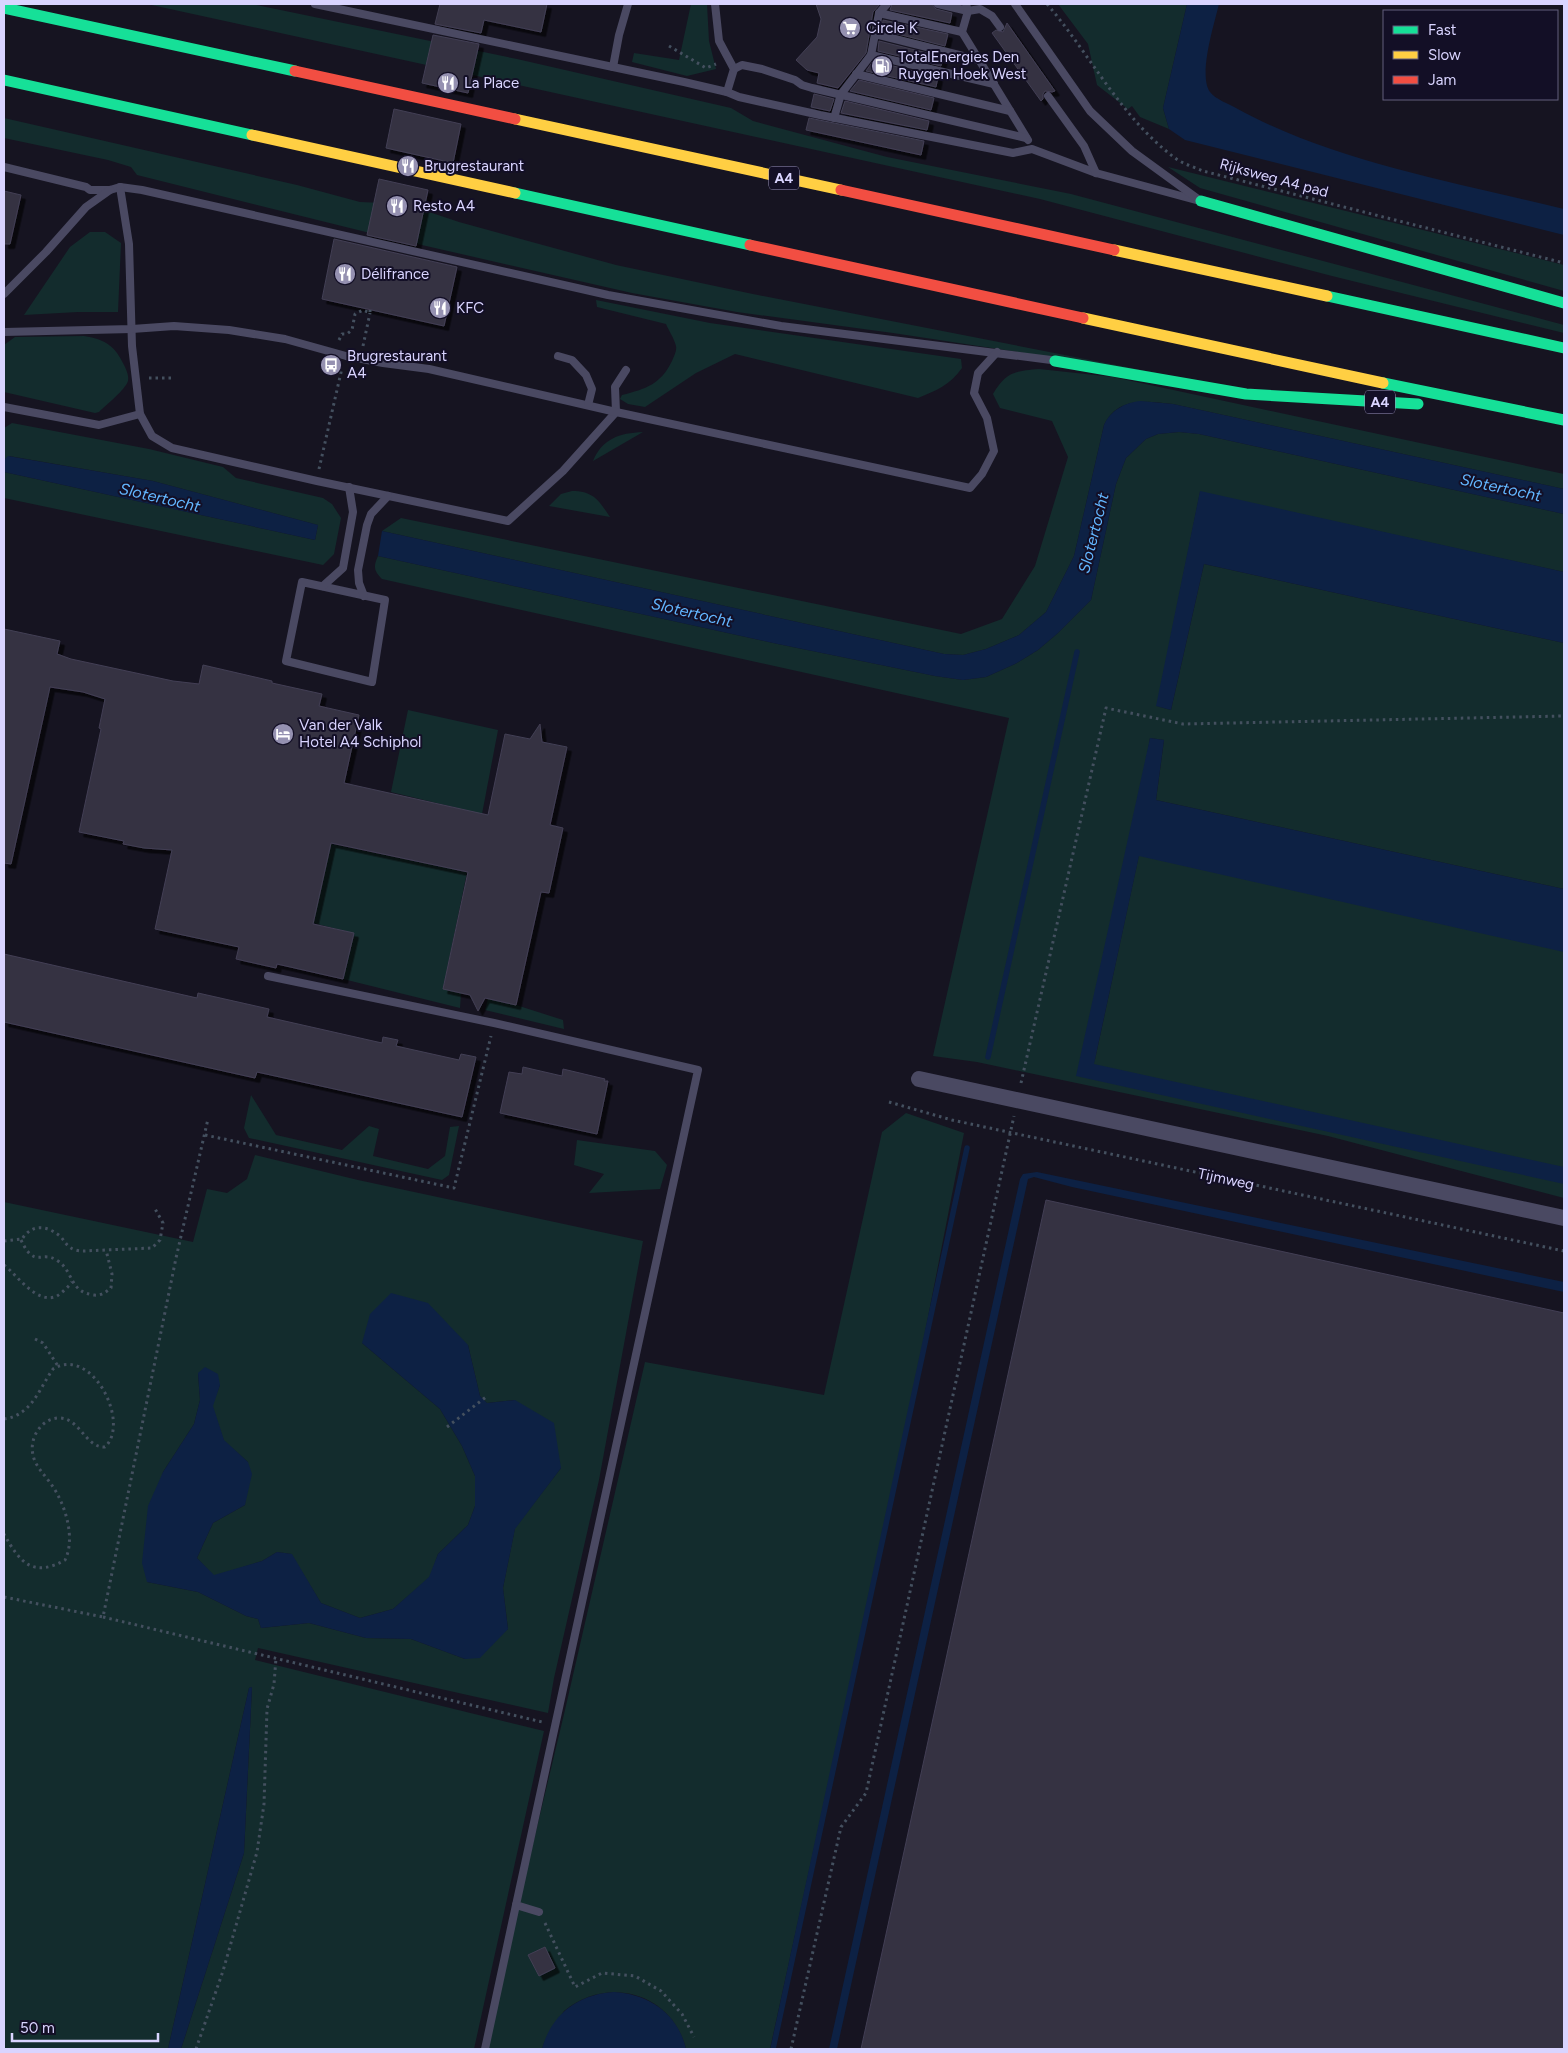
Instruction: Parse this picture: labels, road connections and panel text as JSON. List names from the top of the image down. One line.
{"streets":{"highway":["A4"],"path":["Rijksweg A4 pad","Tijmweg"]},"water":["Slotertocht"],"places":{"supermarket":["Circle K"],"fuel station":["TotalEnergies Den Ruygen Hoek West"],"restaurant":["La Place","Brugrestaurant","Resto A4","Délifrance","KFC"],"bus stop":["Brugrestaurant A4"],"hotel":["Van der Valk Hotel A4 Schiphol"]},"legend":["Fast","Slow","Jam"],"scale_bar":"50 m"}
